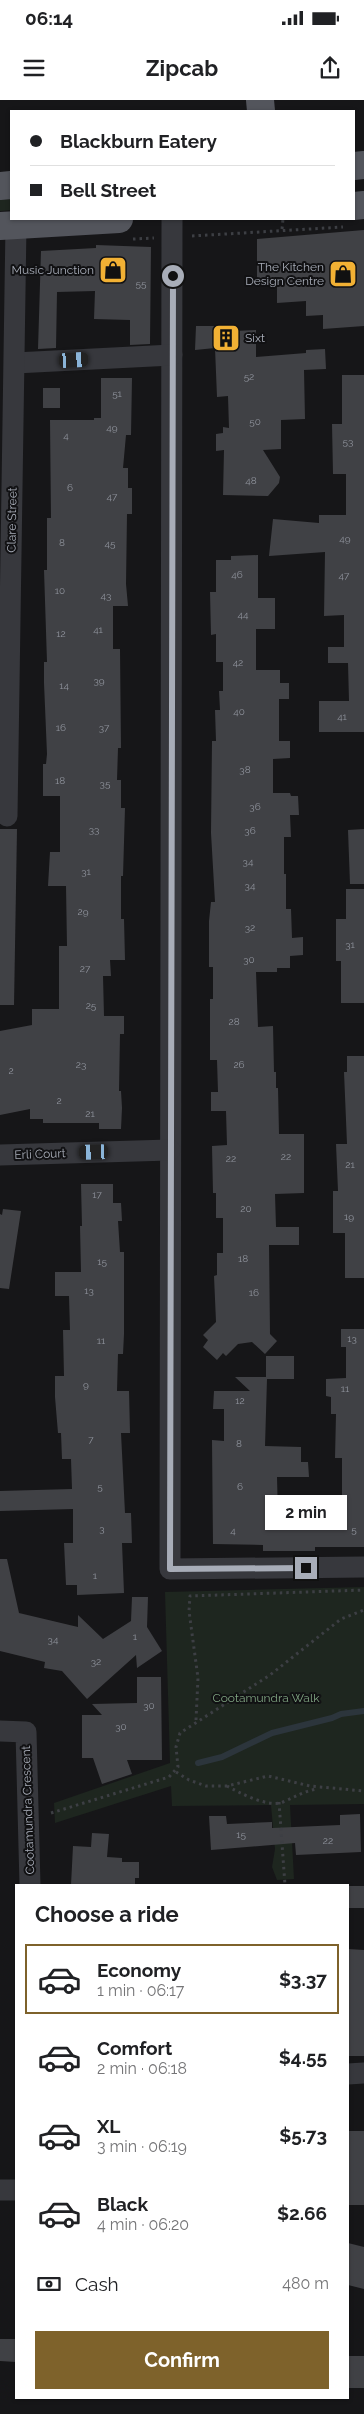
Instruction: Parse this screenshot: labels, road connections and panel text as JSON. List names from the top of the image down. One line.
{"streets":{"street":["Clare Street","Erli Court","Cootamundra Crescent"]},"parks":["Cootamundra Walk"],"places":{"shop":["Music Junction","The Kitchen Design Centre"],"building":["Sixt"]},"house_numbers":["55","52","51","50","49","4","53","48","6","47","49","8","45","46","47","10","43","44","41","12","42","39","14","40","41","16","37","38","18","35","36","33","36","34","31","34","29","32","31","30","27","25","28","23","26","2","2","21","22","22","21","17","20","19","18","15","13","16","13","11","9","11","12","7","8","5","6","3","5","4","1","1","34","32","30","30","15","22"],"page":{"status":"06:14","header":"Zipcab","banner":["Blackburn Eatery","Bell Street"],"bubble":"2 min","heading":"Choose a ride","list":[{"name":"Economy","note":"1 min · 06:17","value":"$3.37"},{"name":"Comfort","note":"2 min · 06:18","value":"$4.55"},{"name":"XL","note":"3 min · 06:19","value":"$5.73"},{"name":"Black","note":"4 min · 06:20","value":"$2.66"}],"pay":["Cash","480 m"],"buttons":"Confirm"}}
